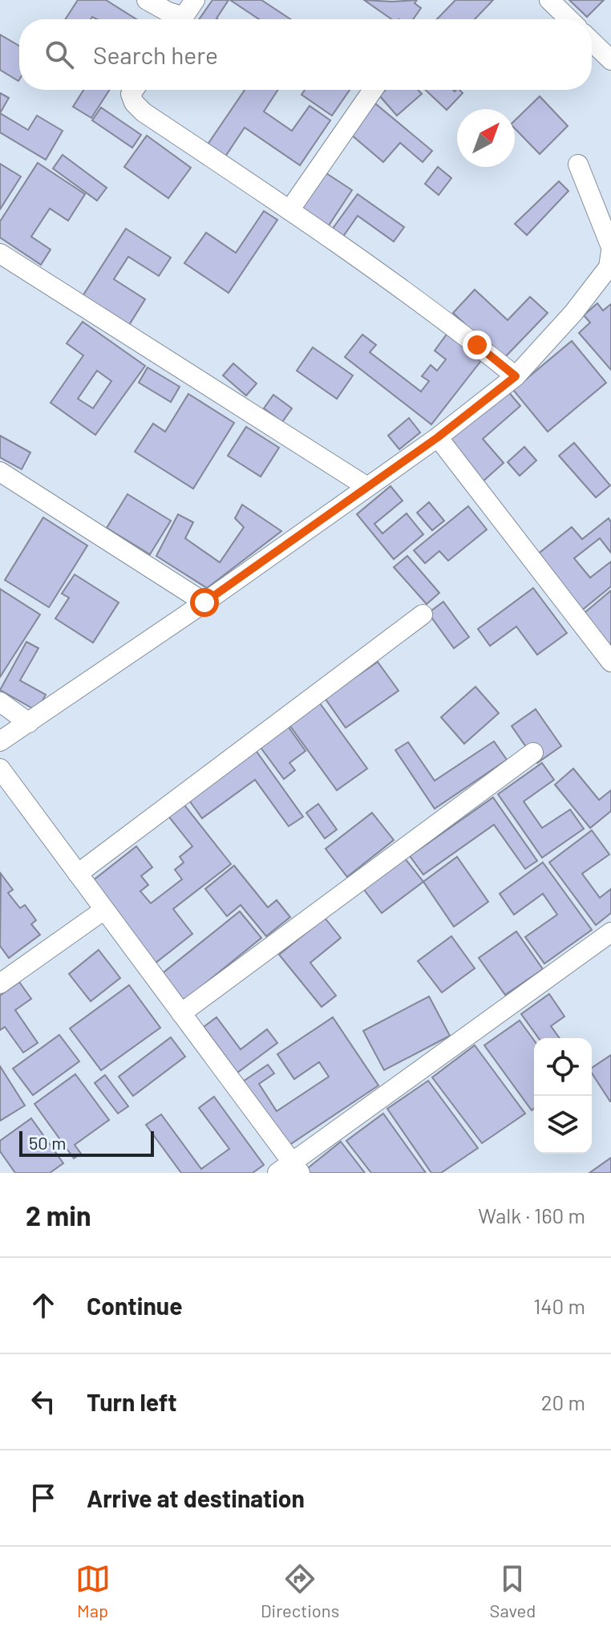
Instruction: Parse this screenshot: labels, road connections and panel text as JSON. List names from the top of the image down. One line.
{"scale_bar":"50 m","north":"top right","page":{"search":"Search here","scale":"50 m","heading":["2 min","Walk · 160 m"],"list":[["Continue","140 m"],["Turn left","20 m"],"Arrive at destination"],"nav":["Map","Directions","Saved"]}}
